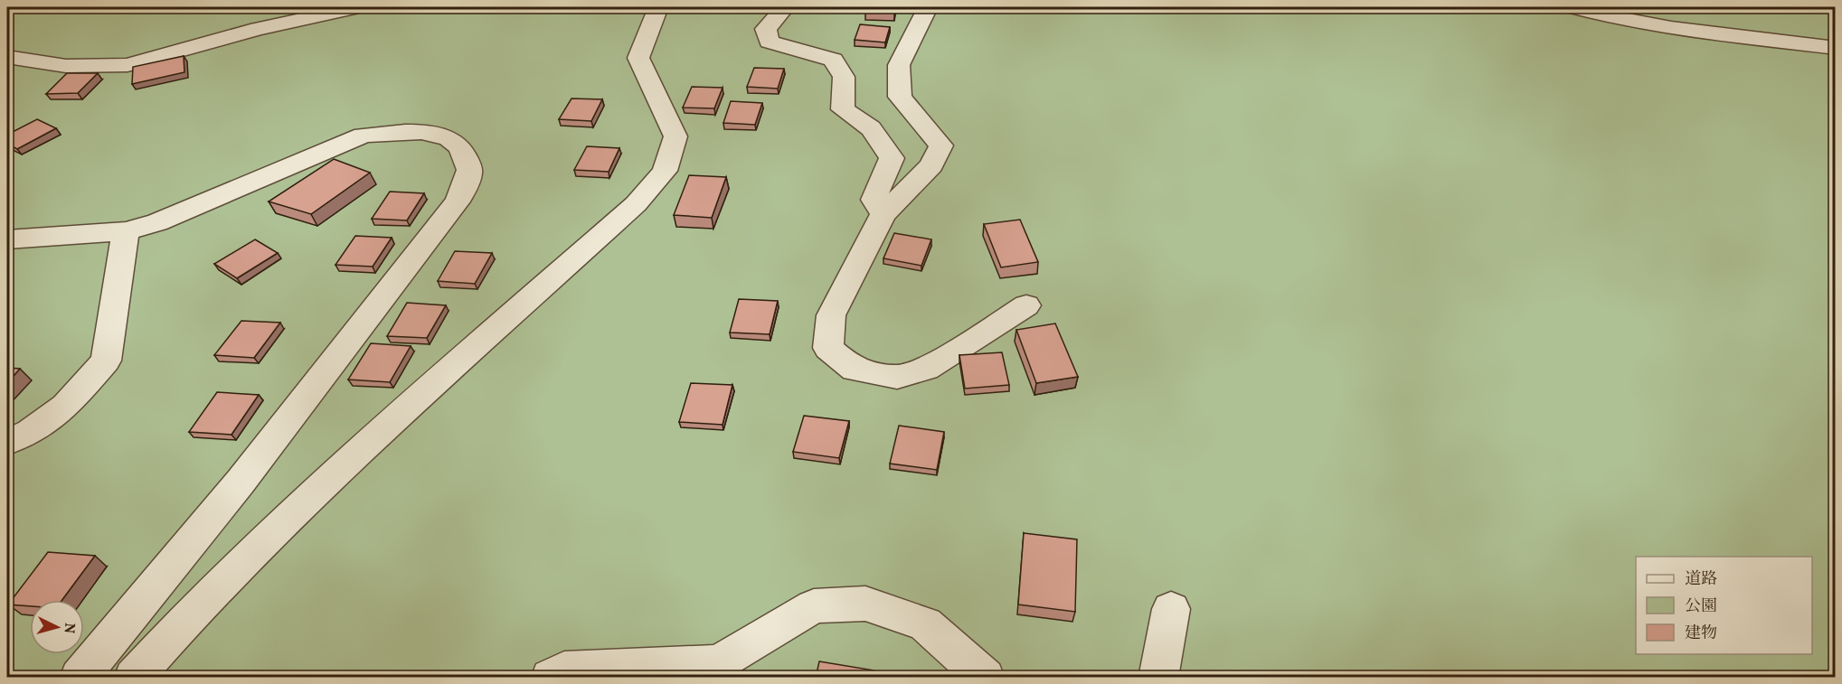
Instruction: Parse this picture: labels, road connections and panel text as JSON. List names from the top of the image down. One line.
{"legend":["道路","公園","建物"],"north":"right"}
